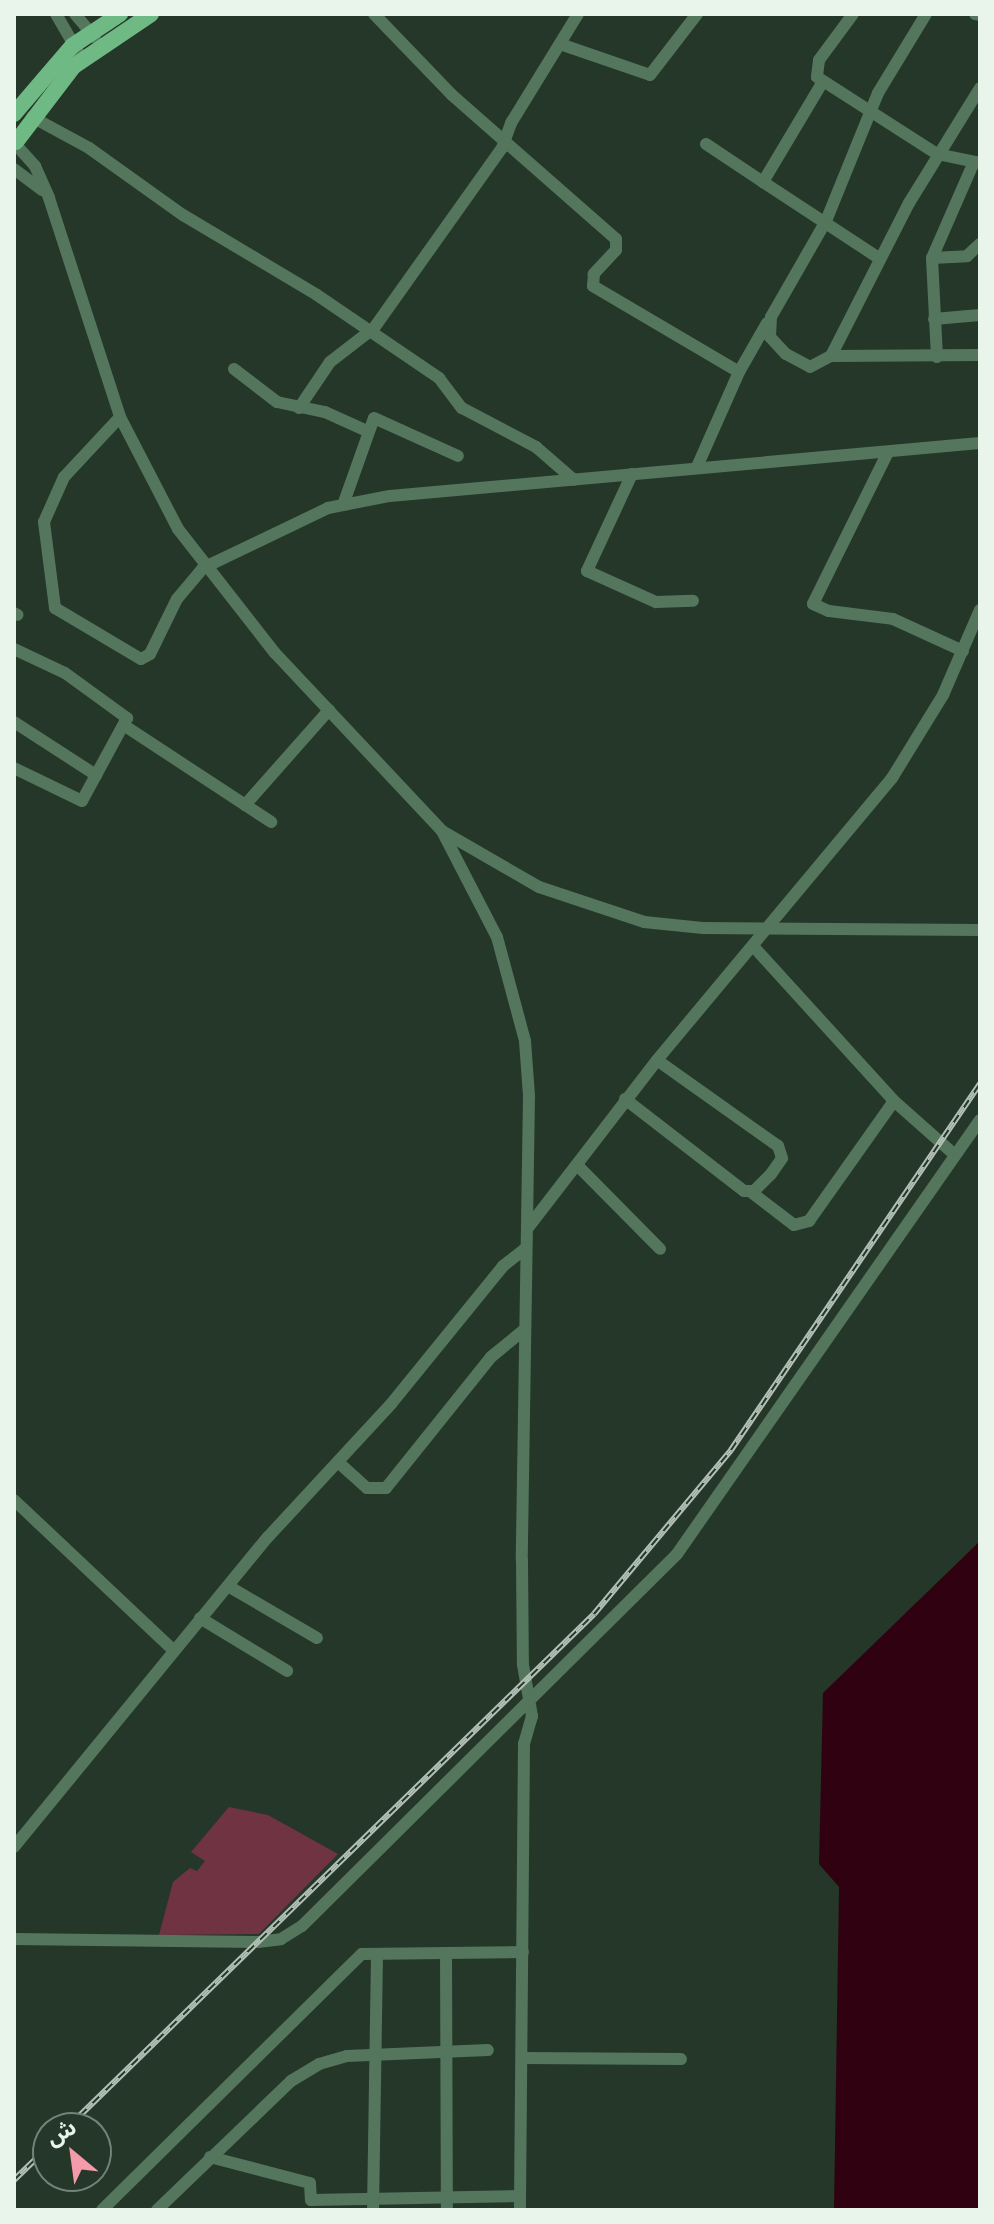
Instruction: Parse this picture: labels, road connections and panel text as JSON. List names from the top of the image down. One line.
{"north":"top left"}
